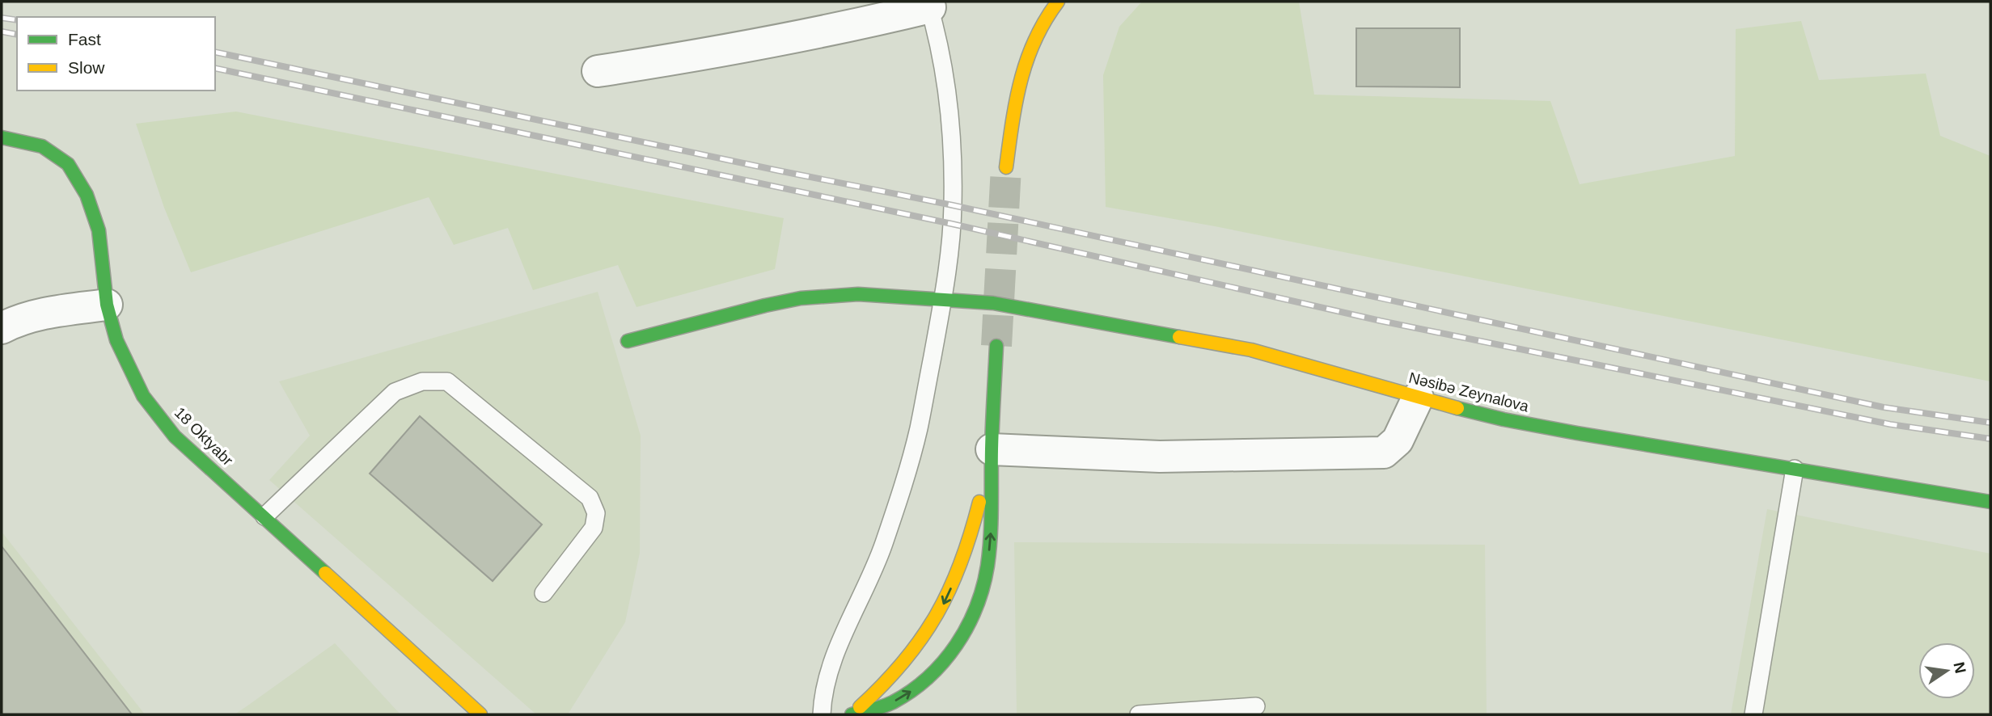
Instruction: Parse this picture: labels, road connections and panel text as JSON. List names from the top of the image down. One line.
{"streets":{"street":["Nəsibə Zeynalova","18 Oktyabr"]},"legend":["Fast","Slow"],"north":"right"}
